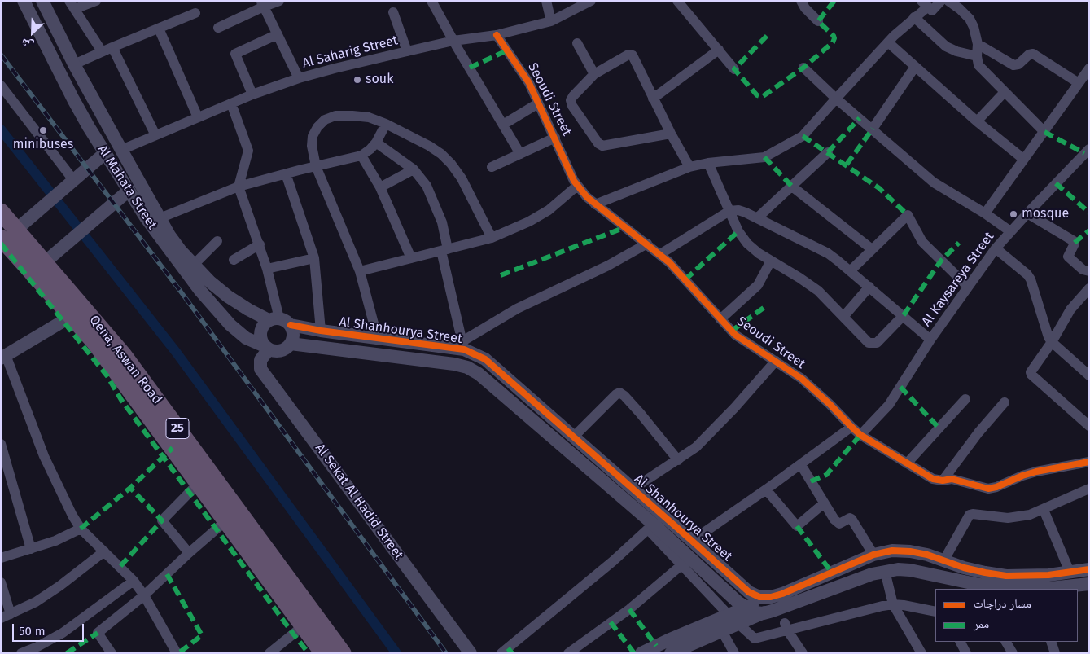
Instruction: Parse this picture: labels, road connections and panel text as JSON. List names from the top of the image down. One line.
{"streets":{"highway":["Qena, Aswan Road","25"],"street":["Al Saharig Street","Seoudi Street","Al Mahata Street","Al Kaysareya Street","Al Shanhourya Street","Al Sekat Al Hadid Street"]},"crossings":[["Al Saharig Street","Seoudi Street"],["Al Saharig Street","Al Mahata Street"],["Seoudi Street","Al Kaysareya Street"],["Al Mahata Street","Al Shanhourya Street"],["Al Mahata Street","Al Sekat Al Hadid Street"],["Al Shanhourya Street","Al Sekat Al Hadid Street"]],"places":["souk","minibuses","mosque"],"legend":["مسار دراجات","ممر"],"scale_bar":"50 m","north":"bottom left"}
